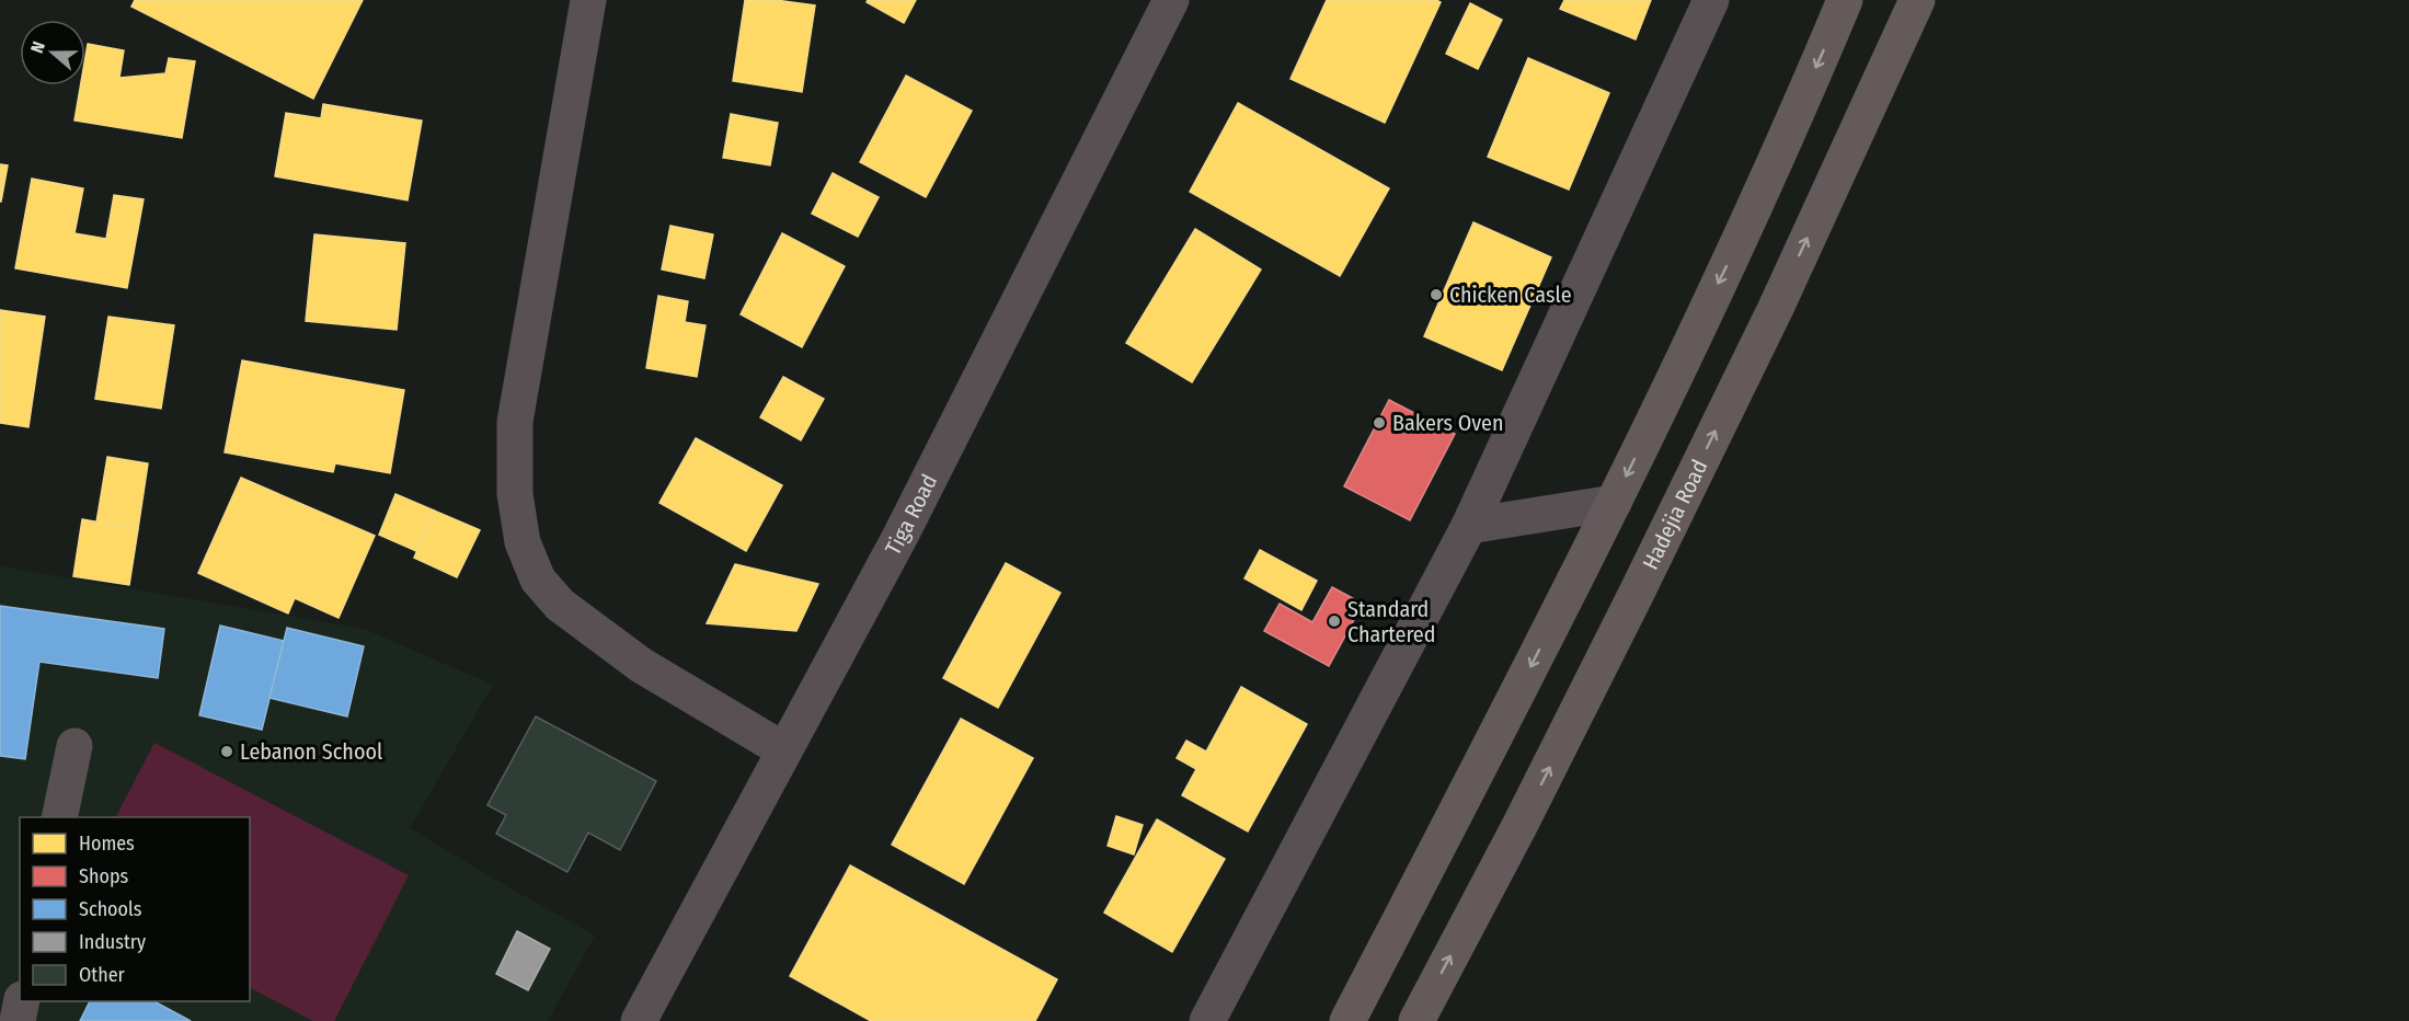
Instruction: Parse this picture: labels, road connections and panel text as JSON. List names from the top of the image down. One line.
{"streets":{"main road":["Hadejia Road"],"street":["Tiga Road"]},"places":["Chicken Casle","Bakers Oven","Standard Chartered","Lebanon School"],"legend":["Homes","Shops","Schools","Industry","Other"],"north":"left"}
